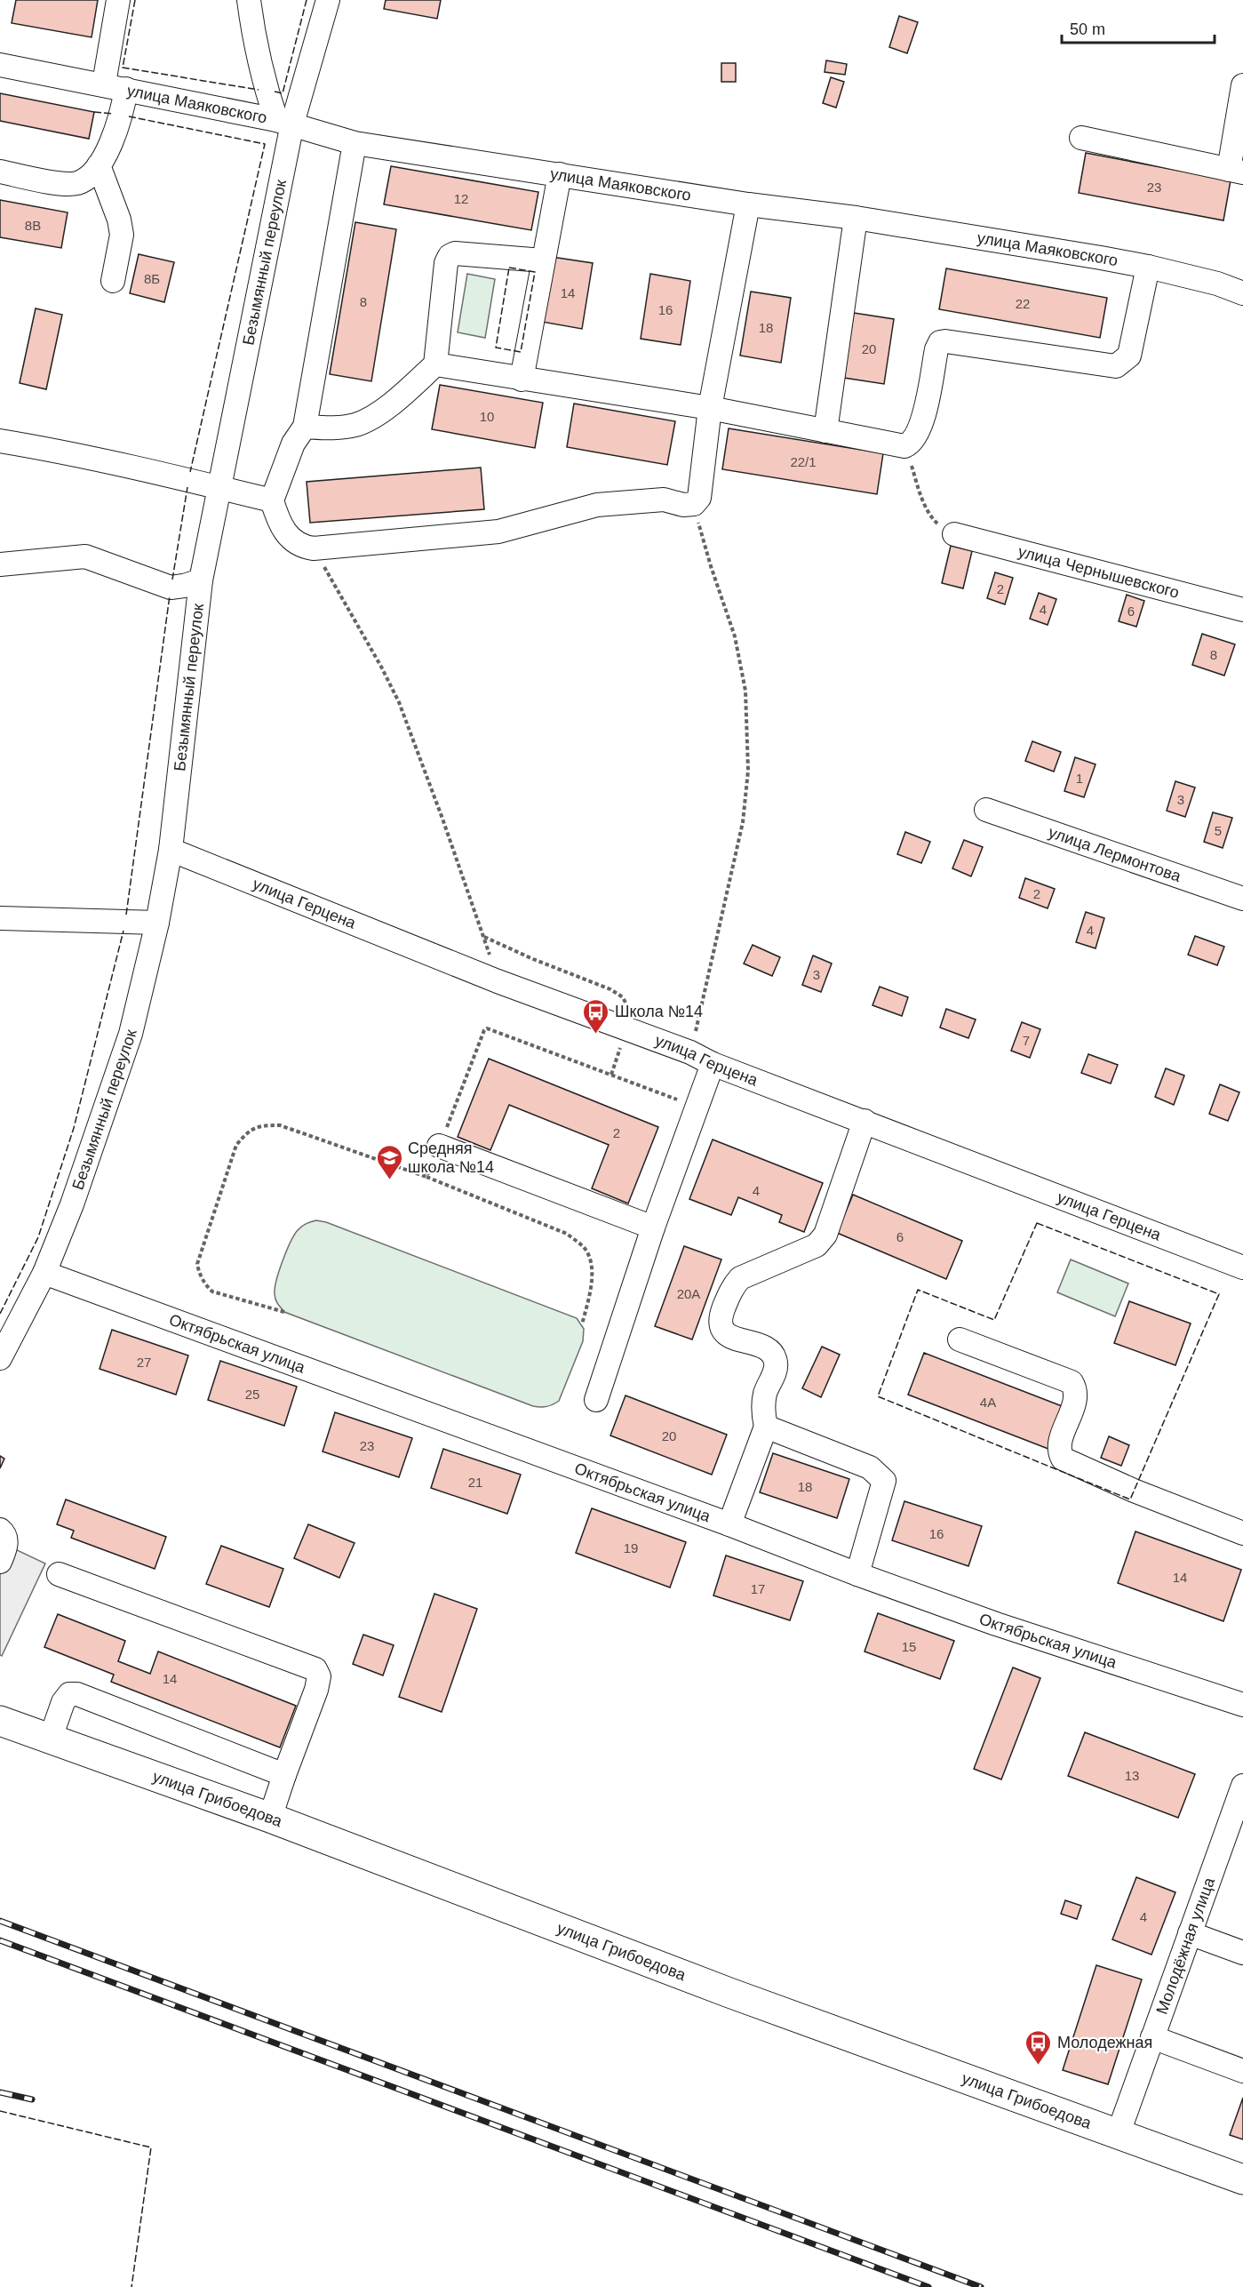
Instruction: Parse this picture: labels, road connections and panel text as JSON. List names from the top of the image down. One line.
{"streets":{"main road":["улица Грибоедова"],"street":["улица Маяковского","Безымянный переулок","улица Чернышевского","улица Лермонтова","улица Герцена","Октябрьская улица","Молодёжная улица"]},"crossings":[["улица Маяковского","Безымянный переулок"],["Безымянный переулок","улица Герцена"],["Безымянный переулок","Октябрьская улица"],["улица Грибоедова","Молодёжная улица"]],"places":{"bus stop":["Школа №14","Молодежная"],"school or university":["Средняя школа №14"]},"house_numbers":["23","12","8В","8Б","14","8","22","16","18","20","10","22/1","2","4","6","8","1","3","5","2","4","3","7","2","4","6","20А","27","25","4А","20","23","21","18","16","19","14","17","15","14","13","4"],"scale_bar":"50 m"}
